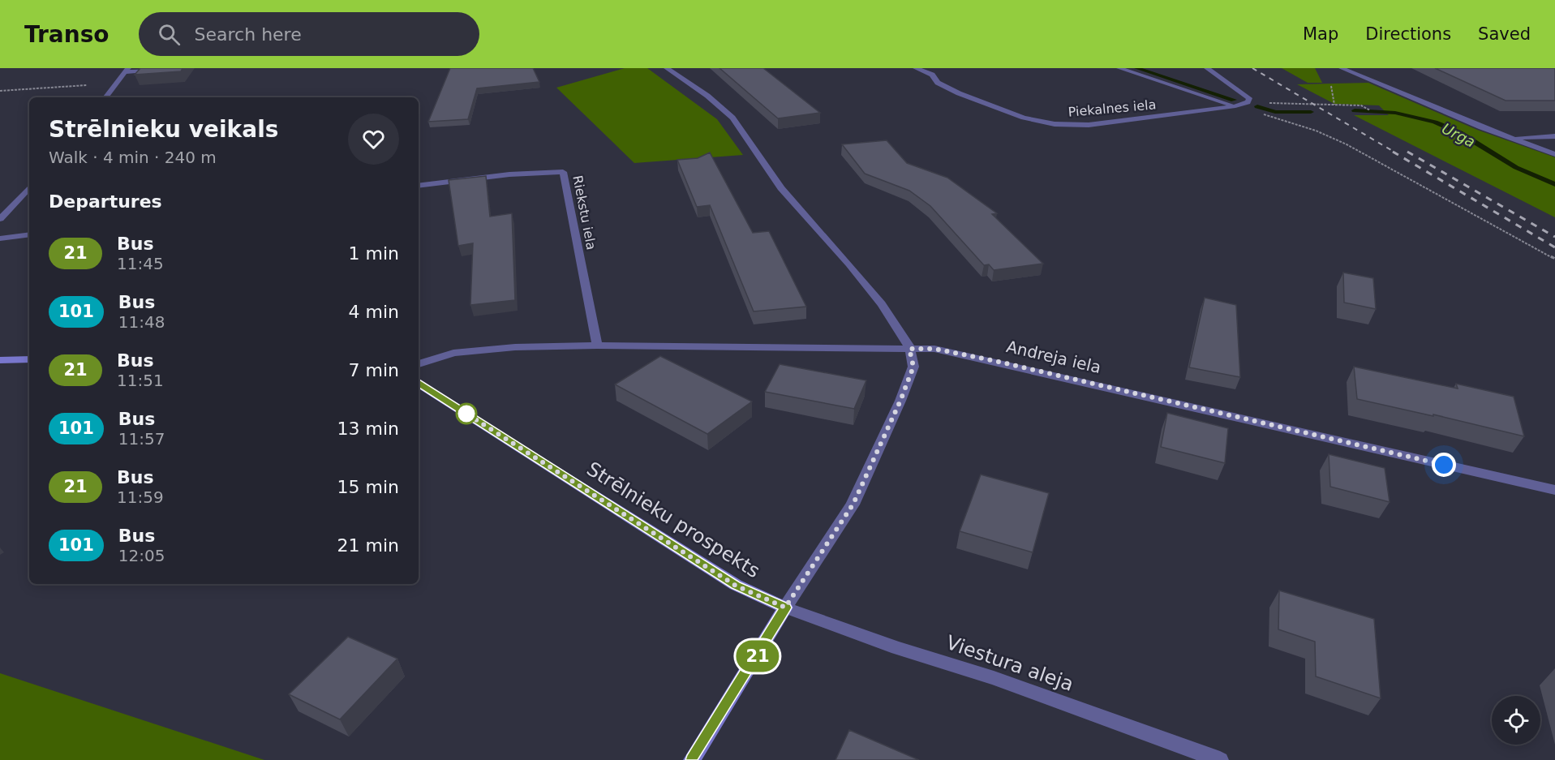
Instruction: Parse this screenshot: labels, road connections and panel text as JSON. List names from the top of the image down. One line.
{"streets":{"street":["Piekalnes iela","Riekstu iela","Andreja iela","Strēlnieku prospekts","Viestura aleja"]},"crossings":[["Riekstu iela","Andreja iela"],["Strēlnieku prospekts","Viestura aleja"]],"water":["Urga"],"lines":["bus line 21"],"page":{"header":"Transo","search":"Search here","nav":["Map","Directions","Saved"],"on_map":"21","heading":[["Strēlnieku veikals","Walk · 4 min · 240 m"],"Departures"],"list":[{"mark":"21","name":"Bus","note":"11:45","value":"1 min"},{"mark":"101","name":"Bus","note":"11:48","value":"4 min"},{"mark":"21","name":"Bus","note":"11:51","value":"7 min"},{"mark":"101","name":"Bus","note":"11:57","value":"13 min"},{"mark":"21","name":"Bus","note":"11:59","value":"15 min"},{"mark":"101","name":"Bus","note":"12:05","value":"21 min"}]}}
